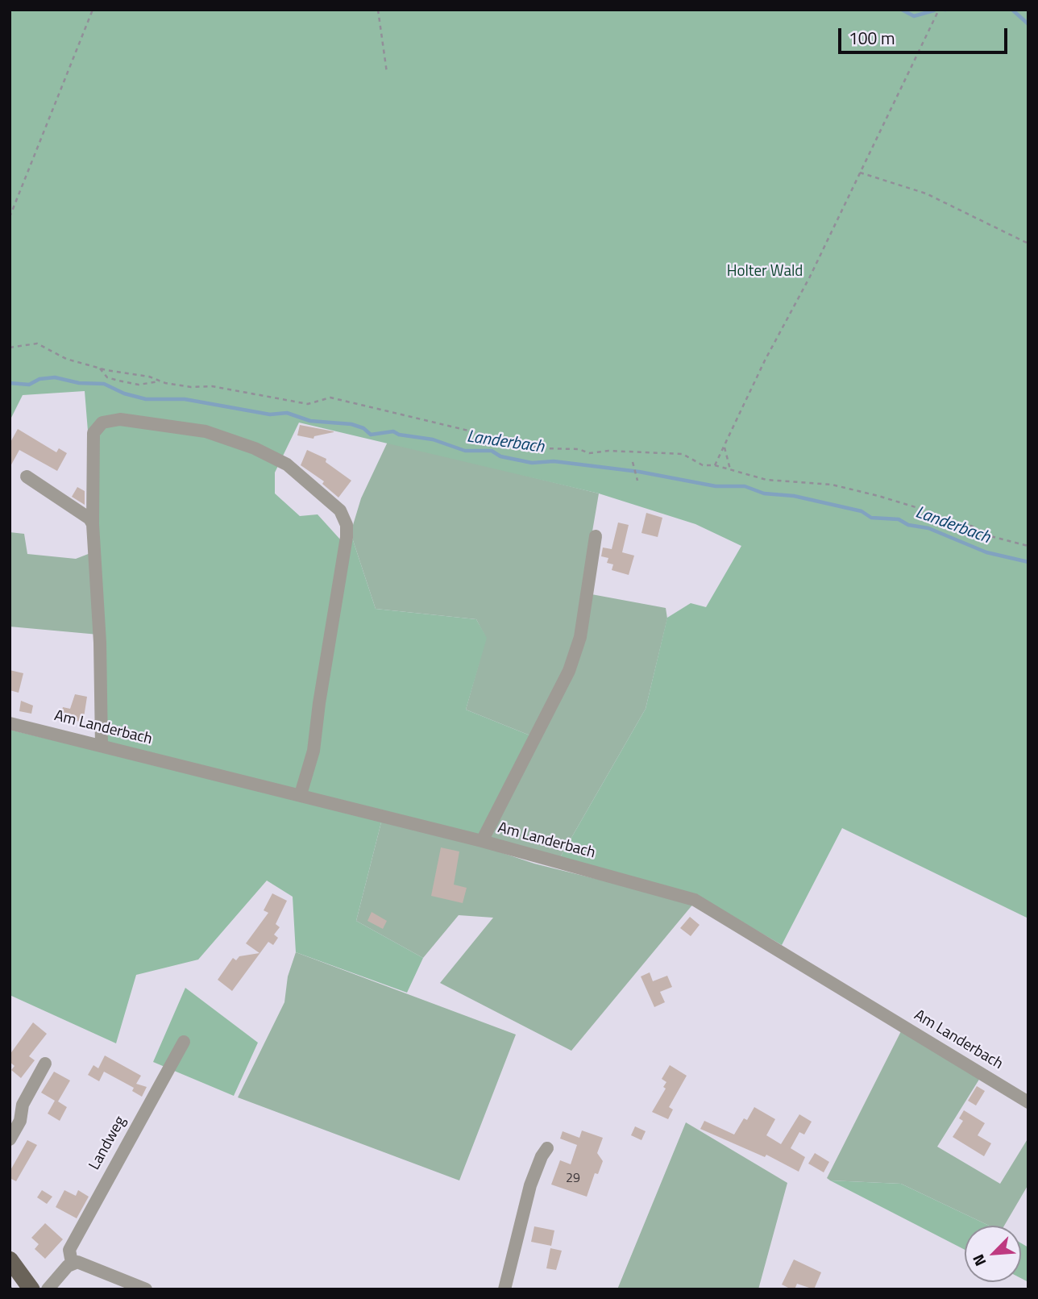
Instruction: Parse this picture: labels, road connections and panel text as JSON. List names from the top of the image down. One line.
{"streets":{"street":["Am Landerbach","Landweg"]},"water":["Landerbach"],"parks":["Holter Wald"],"house_numbers":["29"],"scale_bar":"100 m","north":"bottom left"}
